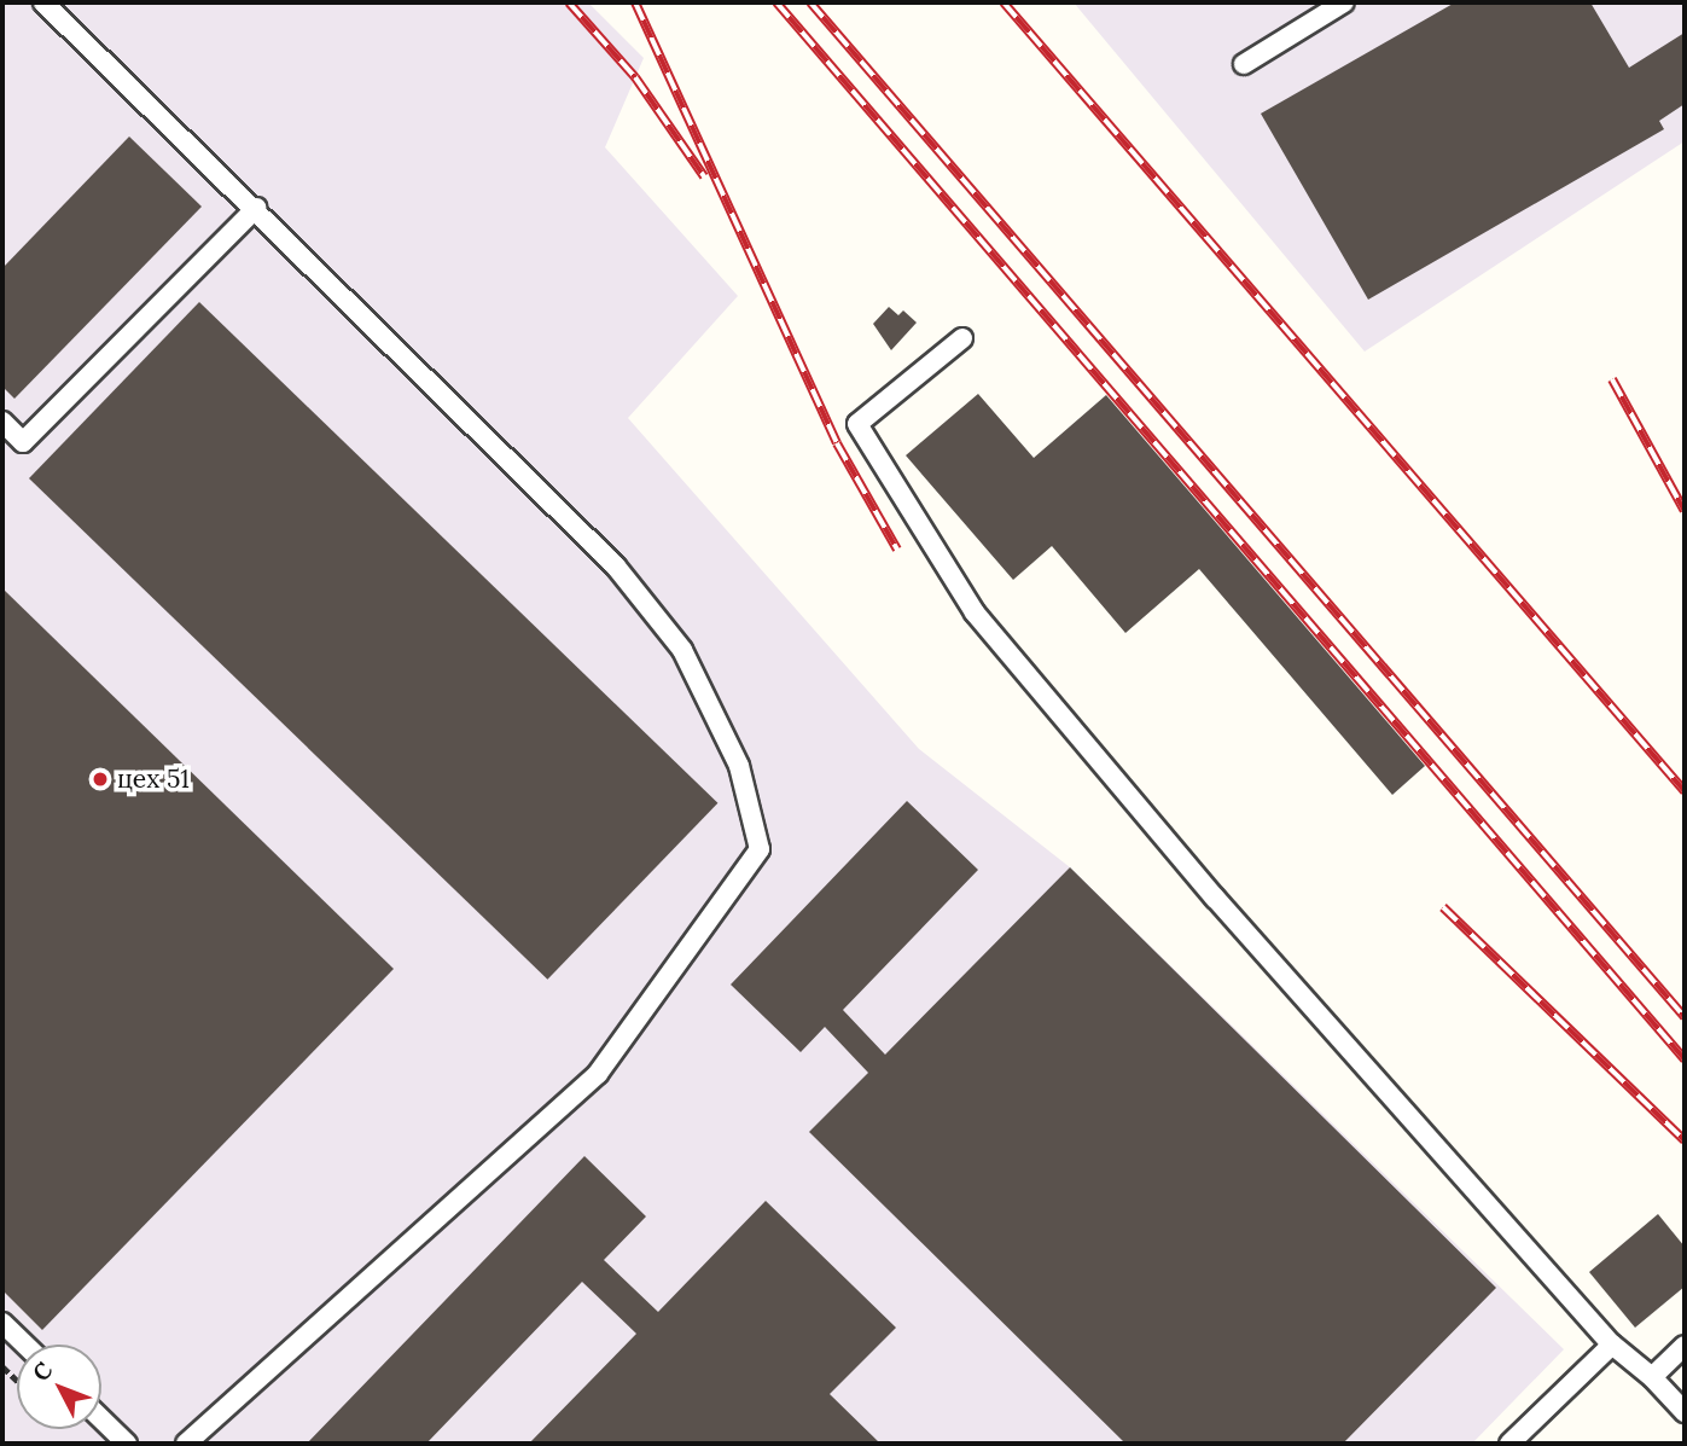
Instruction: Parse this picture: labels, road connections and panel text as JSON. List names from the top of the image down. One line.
{"places":["цех 51"],"north":"top left"}
